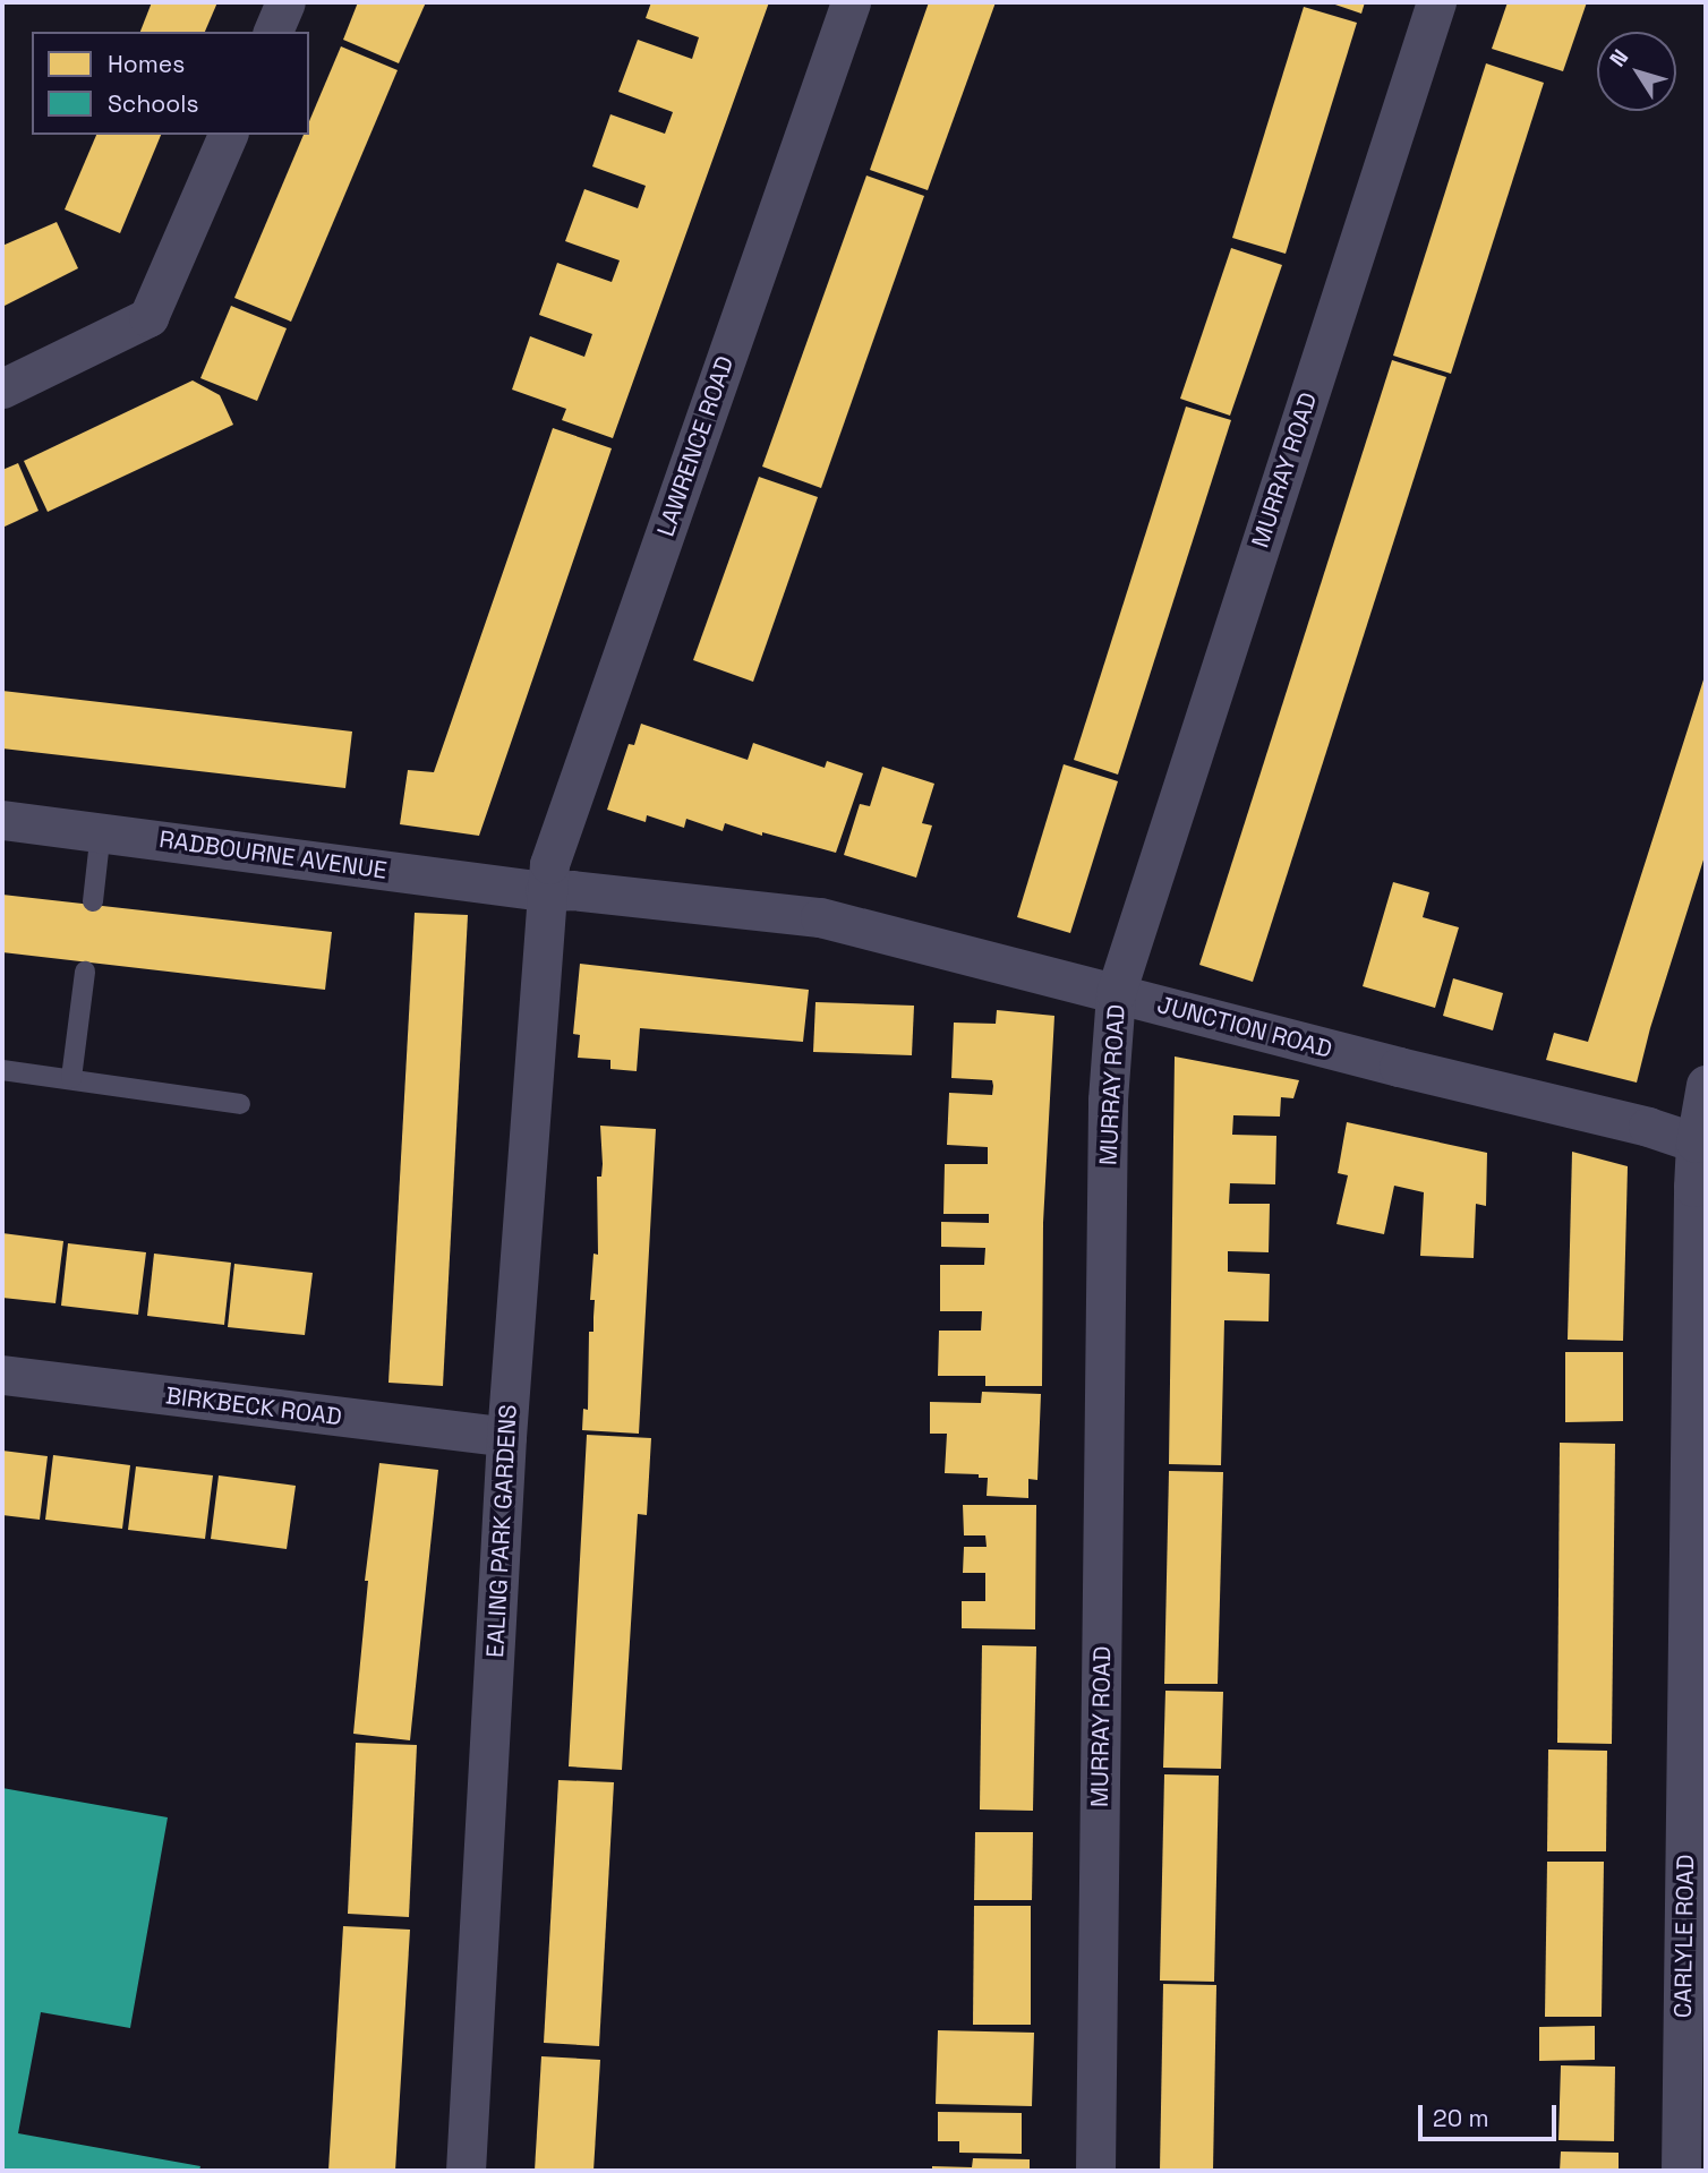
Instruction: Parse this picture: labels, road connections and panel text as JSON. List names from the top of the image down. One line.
{"streets":{"street":["LAWRENCE ROAD","MURRAY ROAD","RADBOURNE AVENUE","JUNCTION ROAD","BIRKBECK ROAD","EALING PARK GARDENS","CARLYLE ROAD"]},"crossings":[["LAWRENCE ROAD","RADBOURNE AVENUE"],["LAWRENCE ROAD","JUNCTION ROAD"],["LAWRENCE ROAD","EALING PARK GARDENS"],["MURRAY ROAD","JUNCTION ROAD"],["RADBOURNE AVENUE","JUNCTION ROAD"],["RADBOURNE AVENUE","EALING PARK GARDENS"],["JUNCTION ROAD","EALING PARK GARDENS"],["JUNCTION ROAD","CARLYLE ROAD"],["BIRKBECK ROAD","EALING PARK GARDENS"]],"legend":["Homes","Schools"],"scale_bar":"20 m","north":"top left"}
